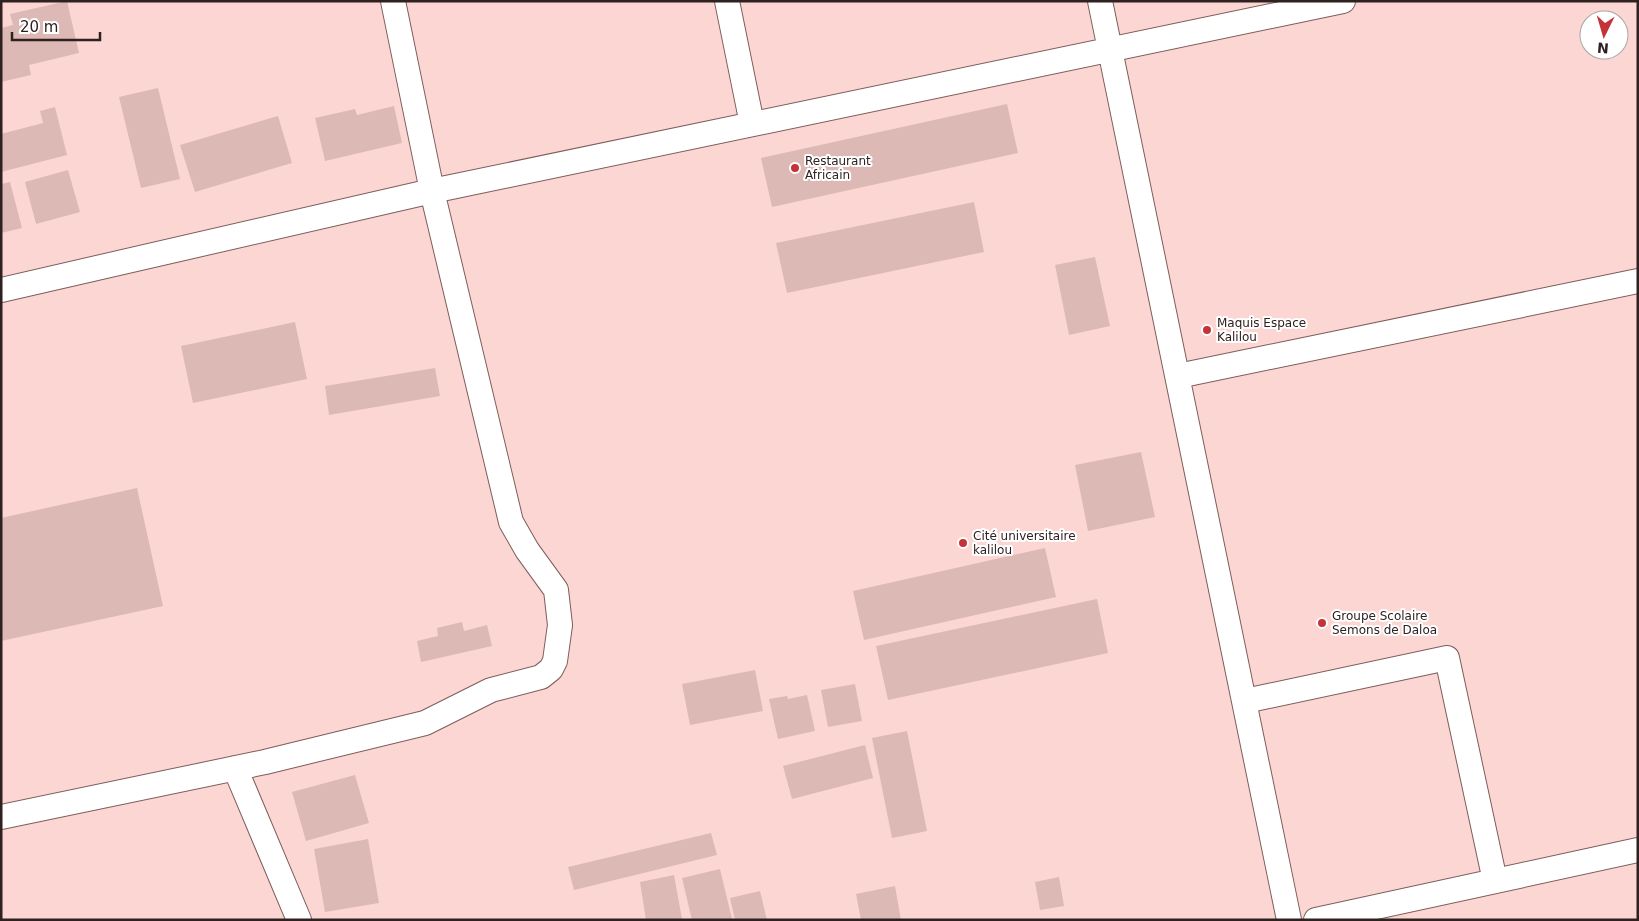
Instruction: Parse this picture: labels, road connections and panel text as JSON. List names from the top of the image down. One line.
{"places":["Restaurant Africain","Maquis Espace Kalilou","Cité universitaire kalilou","Groupe Scolaire Semons de Daloa"],"scale_bar":"20 m","north":"bottom"}
